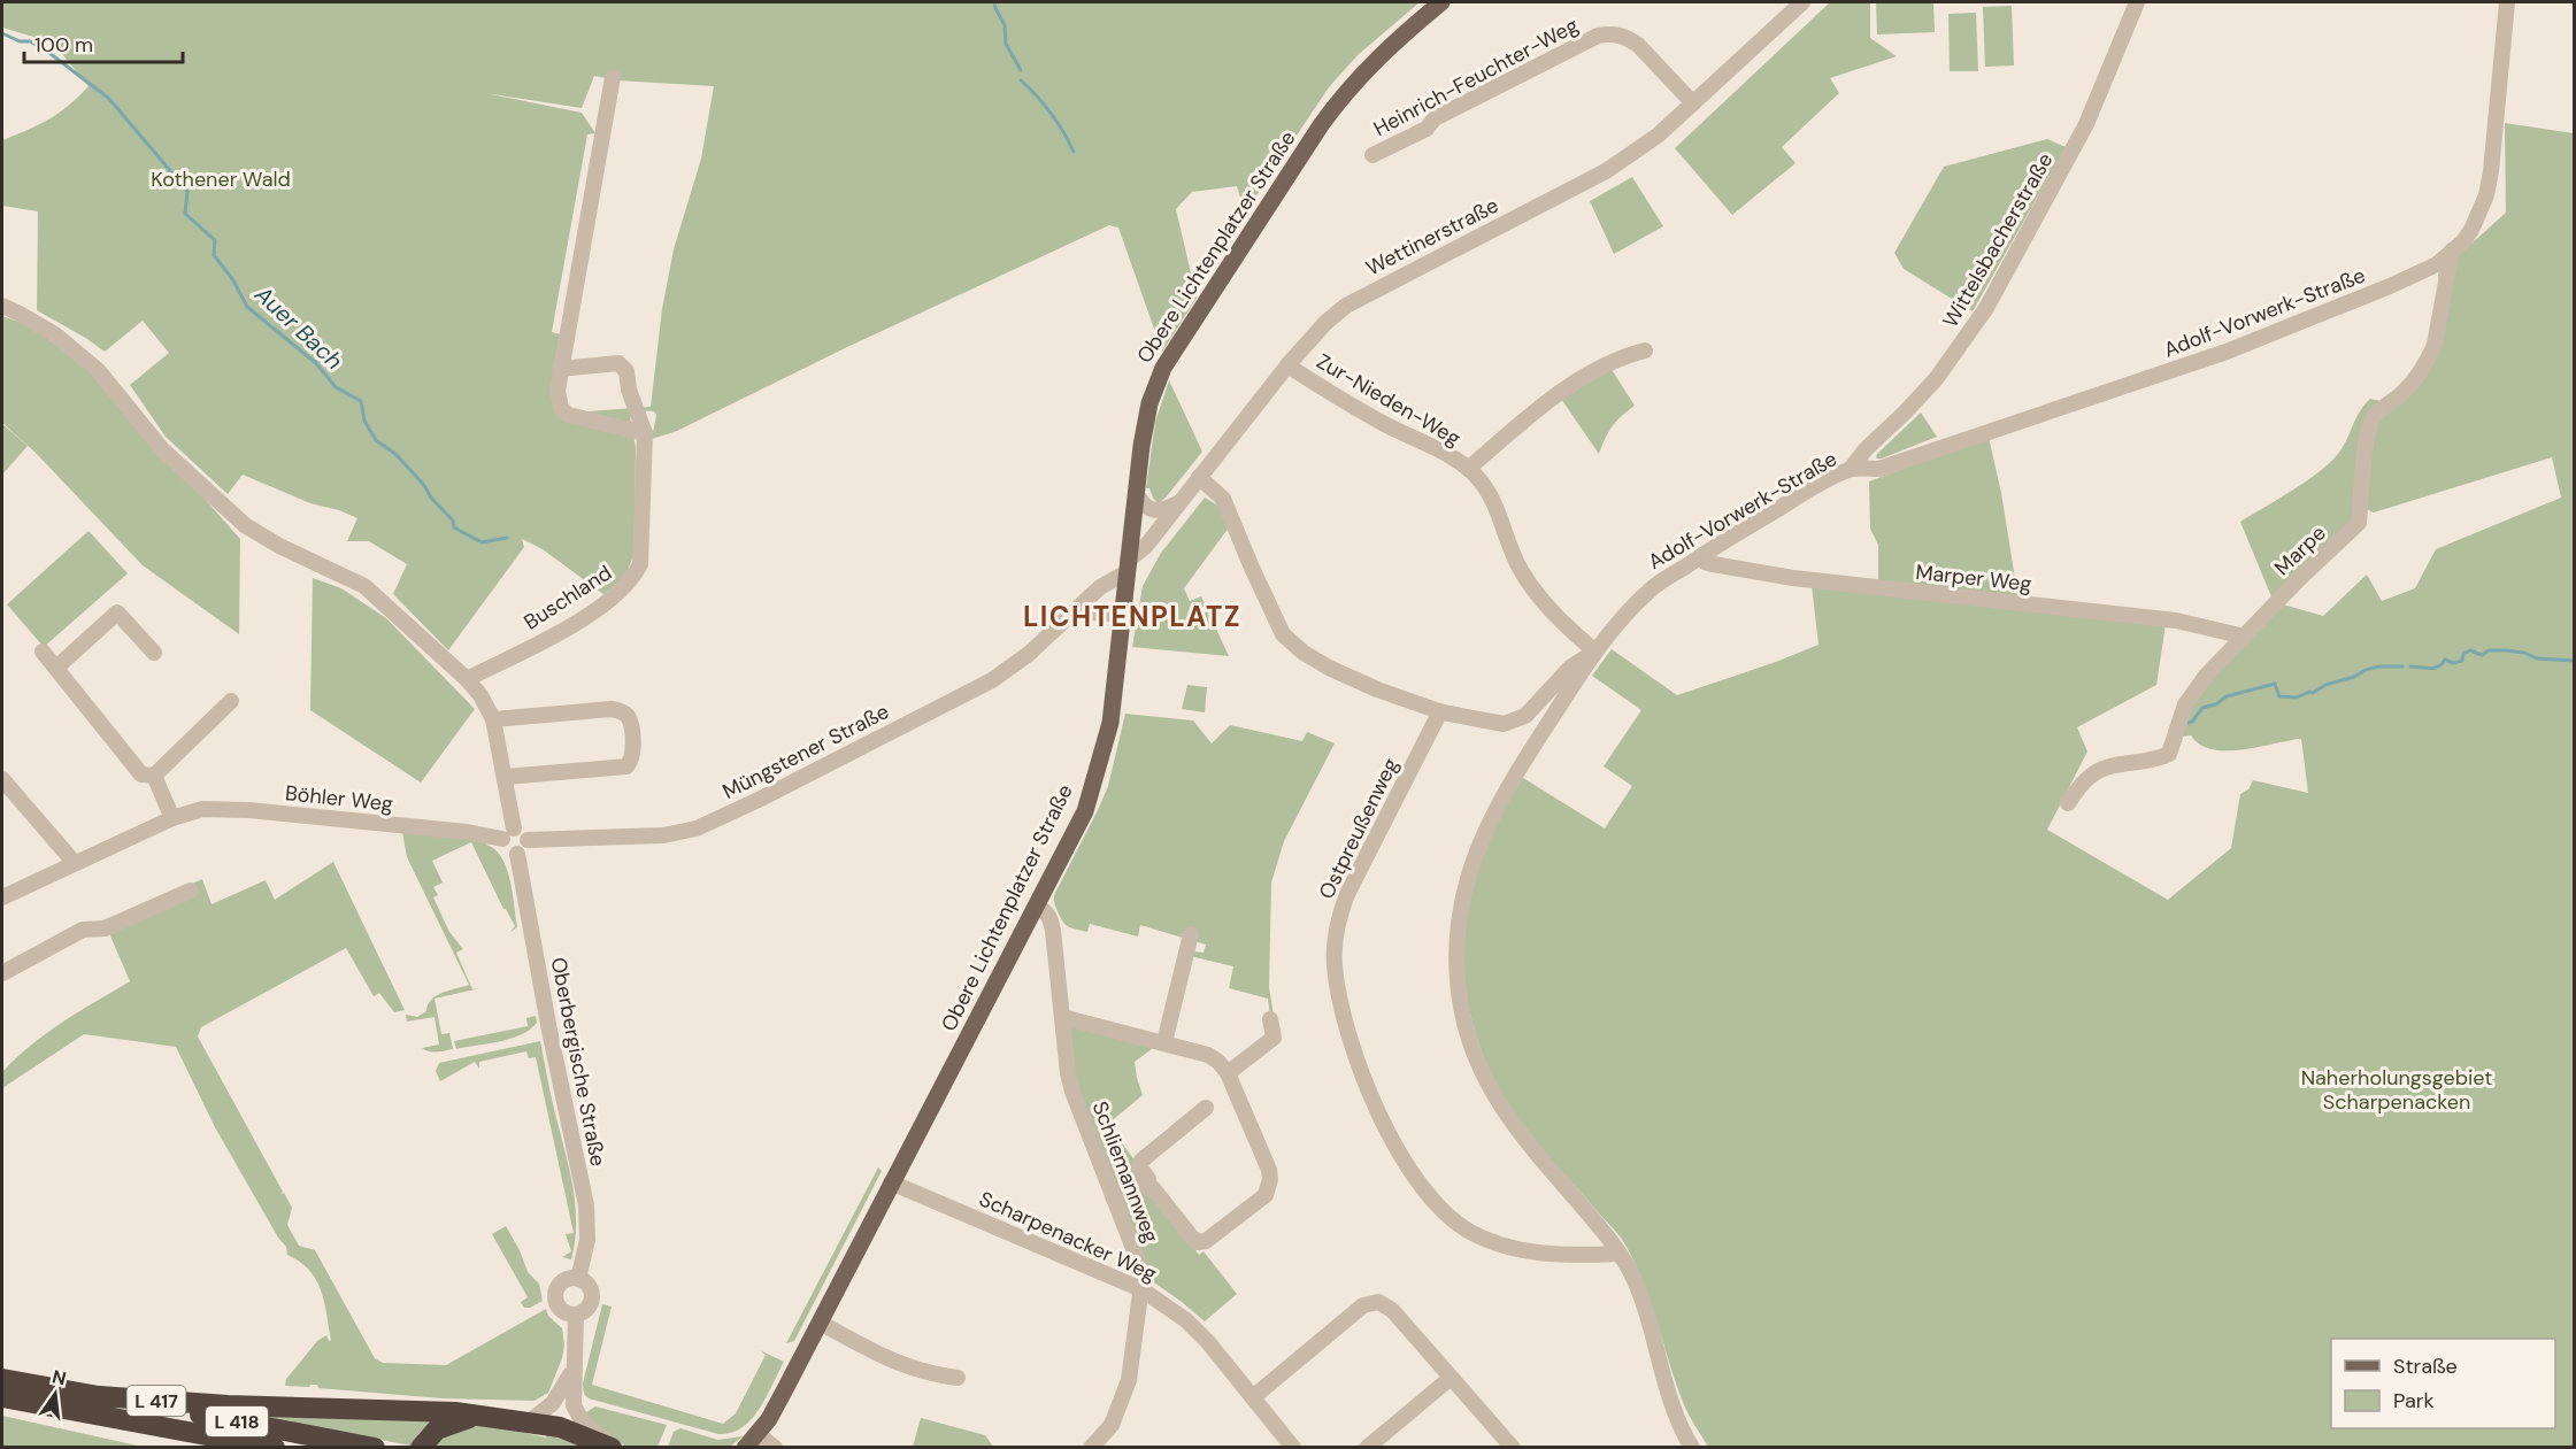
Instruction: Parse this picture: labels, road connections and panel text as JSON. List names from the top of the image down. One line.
{"streets":{"highway":["L 417","L 418"],"main road":["Obere Lichtenplatzer Straße"],"street":["Heinrich-Feuchter-Weg","Wettinerstraße","Wittelsbacherstraße","Adolf-Vorwerk-Straße","Zur-Nieden-Weg","Marpe","Marper Weg","Buschland","Müngstener Straße","Böhler Weg","Ostpreußenweg","Oberbergische Straße","Schliemannweg","Scharpenacker Weg"]},"crossings":[["Heinrich-Feuchter-Weg","Wettinerstraße"],["Wettinerstraße","Obere Lichtenplatzer Straße"],["Wettinerstraße","Zur-Nieden-Weg"],["Wettinerstraße","Müngstener Straße"],["Wittelsbacherstraße","Adolf-Vorwerk-Straße"],["Obere Lichtenplatzer Straße","Müngstener Straße"],["Obere Lichtenplatzer Straße","Schliemannweg"],["Obere Lichtenplatzer Straße","Scharpenacker Weg"],["Adolf-Vorwerk-Straße","Zur-Nieden-Weg"],["Adolf-Vorwerk-Straße","Marpe"],["Adolf-Vorwerk-Straße","Marper Weg"],["Adolf-Vorwerk-Straße","Ostpreußenweg"],["Marpe","Marper Weg"],["Müngstener Straße","Böhler Weg"],["Müngstener Straße","Oberbergische Straße"],["Böhler Weg","Oberbergische Straße"],["Schliemannweg","Scharpenacker Weg"],["L 417","L 418"]],"districts":["LICHTENPLATZ"],"water":["Auer Bach"],"parks":["Kothener Wald","Naherholungsgebiet Scharpenacken"],"legend":["Straße","Park"],"scale_bar":"100 m","north":"top"}
